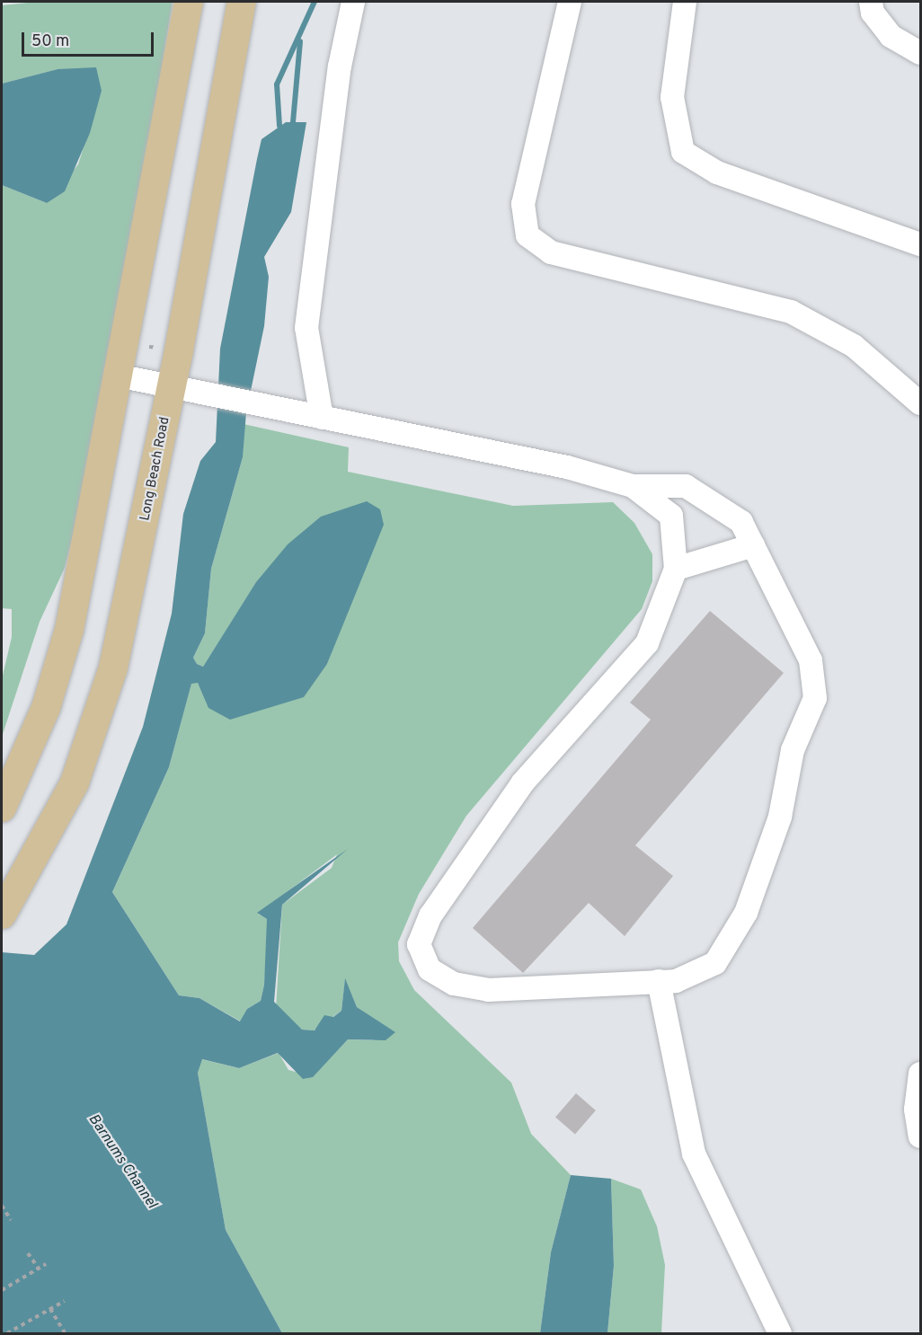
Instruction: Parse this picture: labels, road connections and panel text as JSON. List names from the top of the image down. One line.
{"streets":{"main road":["Long Beach Road"]},"water":["Barnums Channel"],"scale_bar":"50 m"}
